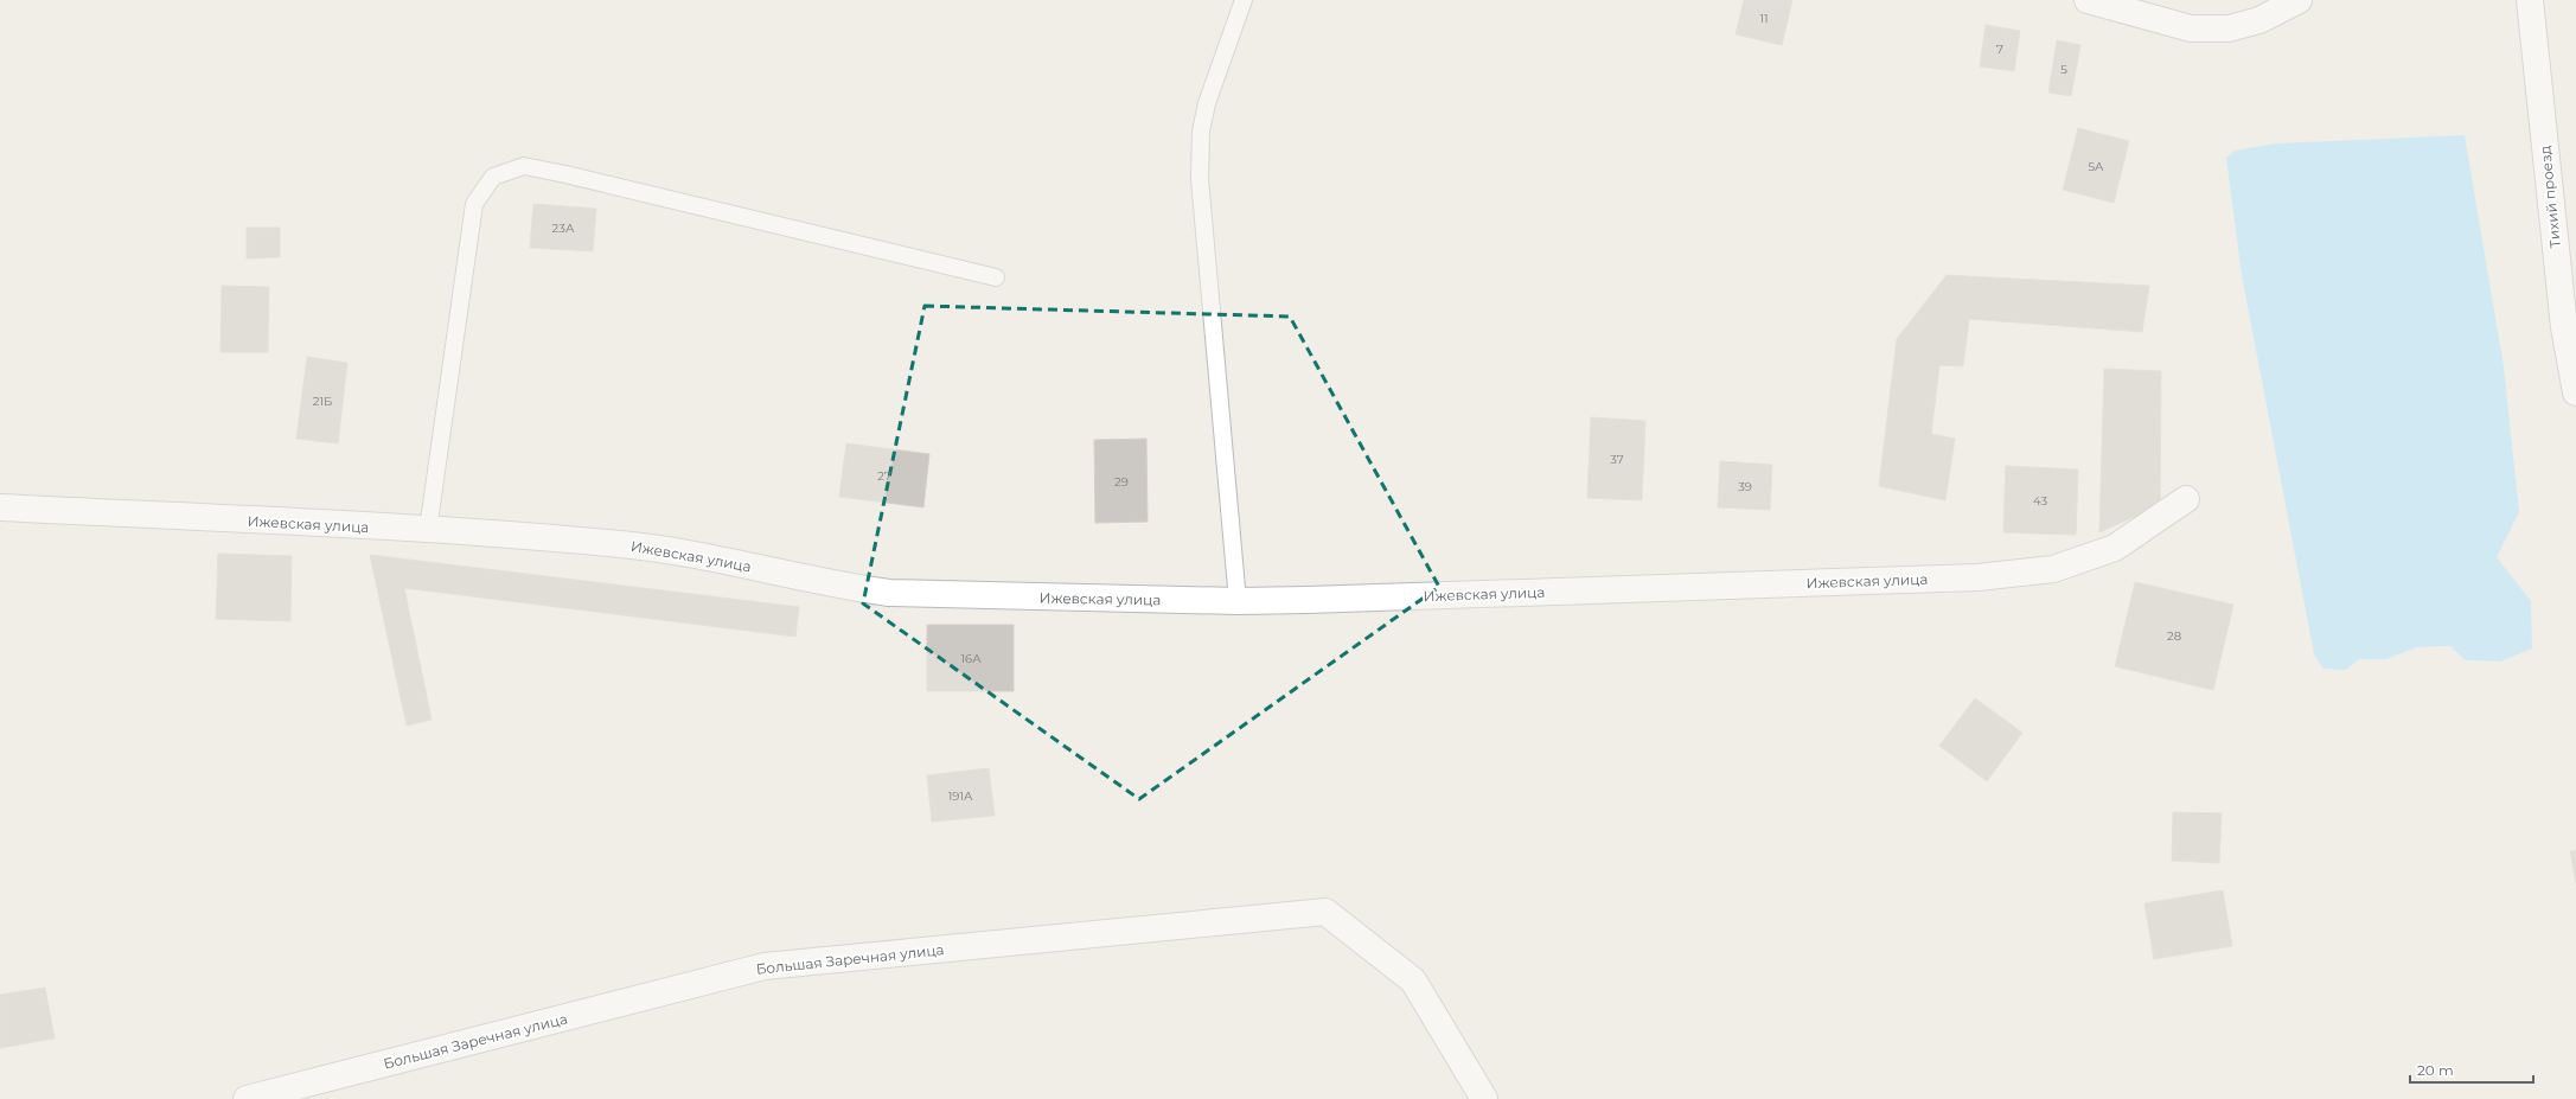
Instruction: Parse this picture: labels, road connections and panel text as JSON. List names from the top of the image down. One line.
{"streets":{"street":["Тихий проезд","Ижевская улица","Большая Заречная улица"]},"house_numbers":["11","7","5","5А","23А","21Б","37","27","29","39","43","28","16А","191А"],"scale_bar":"20 m"}
